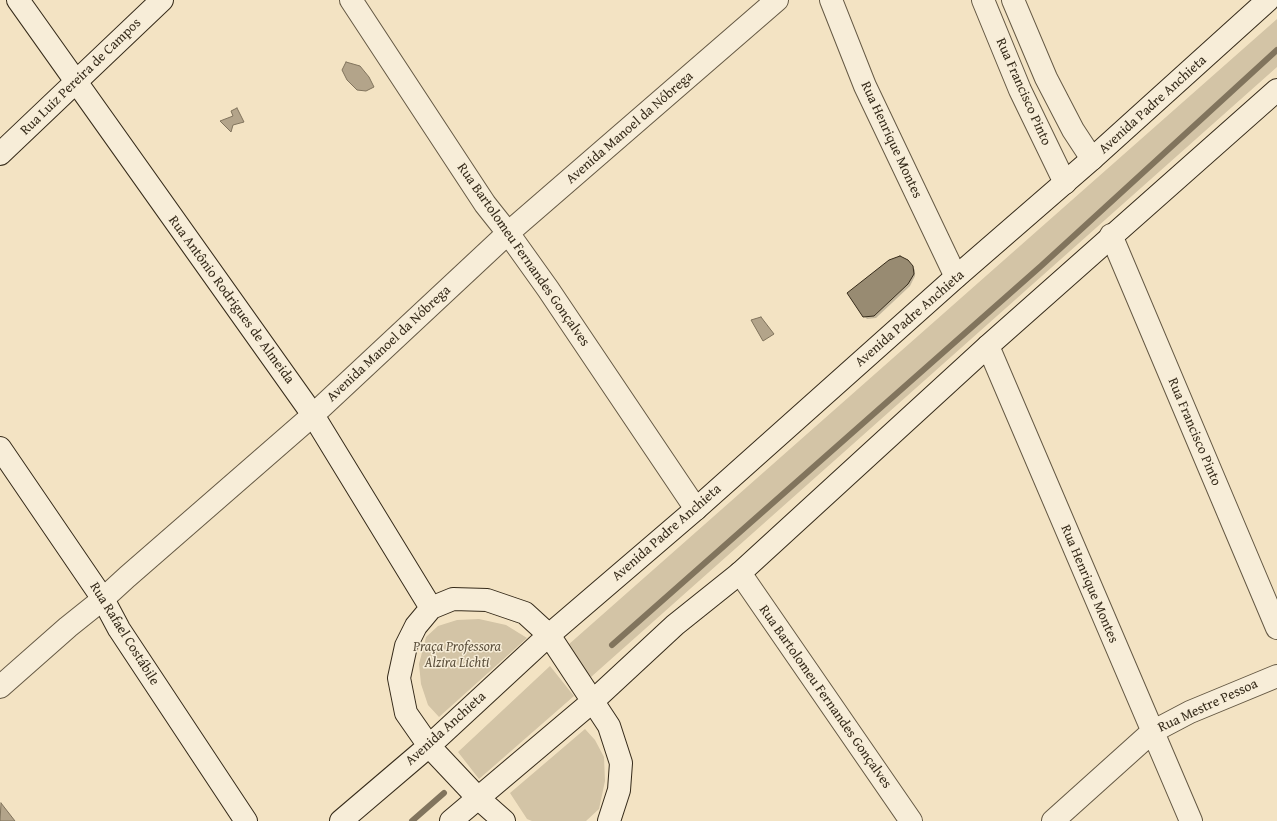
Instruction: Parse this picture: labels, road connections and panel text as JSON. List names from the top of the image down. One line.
{"streets":{"street":["Rua Luiz Pereira de Campos","Rua Francisco Pinto","Avenida Padre Anchieta","Avenida Manoel da Nóbrega","Rua Henrique Montes","Rua Bartolomeu Fernandes Gonçalves","Rua Antônio Rodrigues de Almeida","Rua Rafael Costábile","Rua Mestre Pessoa","Avenida Anchieta"]},"crossings":[["Rua Luiz Pereira de Campos","Rua Antônio Rodrigues de Almeida"],["Rua Francisco Pinto","Avenida Padre Anchieta"],["Avenida Padre Anchieta","Rua Henrique Montes"],["Avenida Padre Anchieta","Rua Bartolomeu Fernandes Gonçalves"],["Avenida Padre Anchieta","Avenida Anchieta"],["Avenida Manoel da Nóbrega","Rua Bartolomeu Fernandes Gonçalves"],["Avenida Manoel da Nóbrega","Rua Antônio Rodrigues de Almeida"],["Avenida Manoel da Nóbrega","Rua Rafael Costábile"],["Rua Henrique Montes","Rua Mestre Pessoa"]],"parks":["Praça Professora Alzira Lichti"]}
